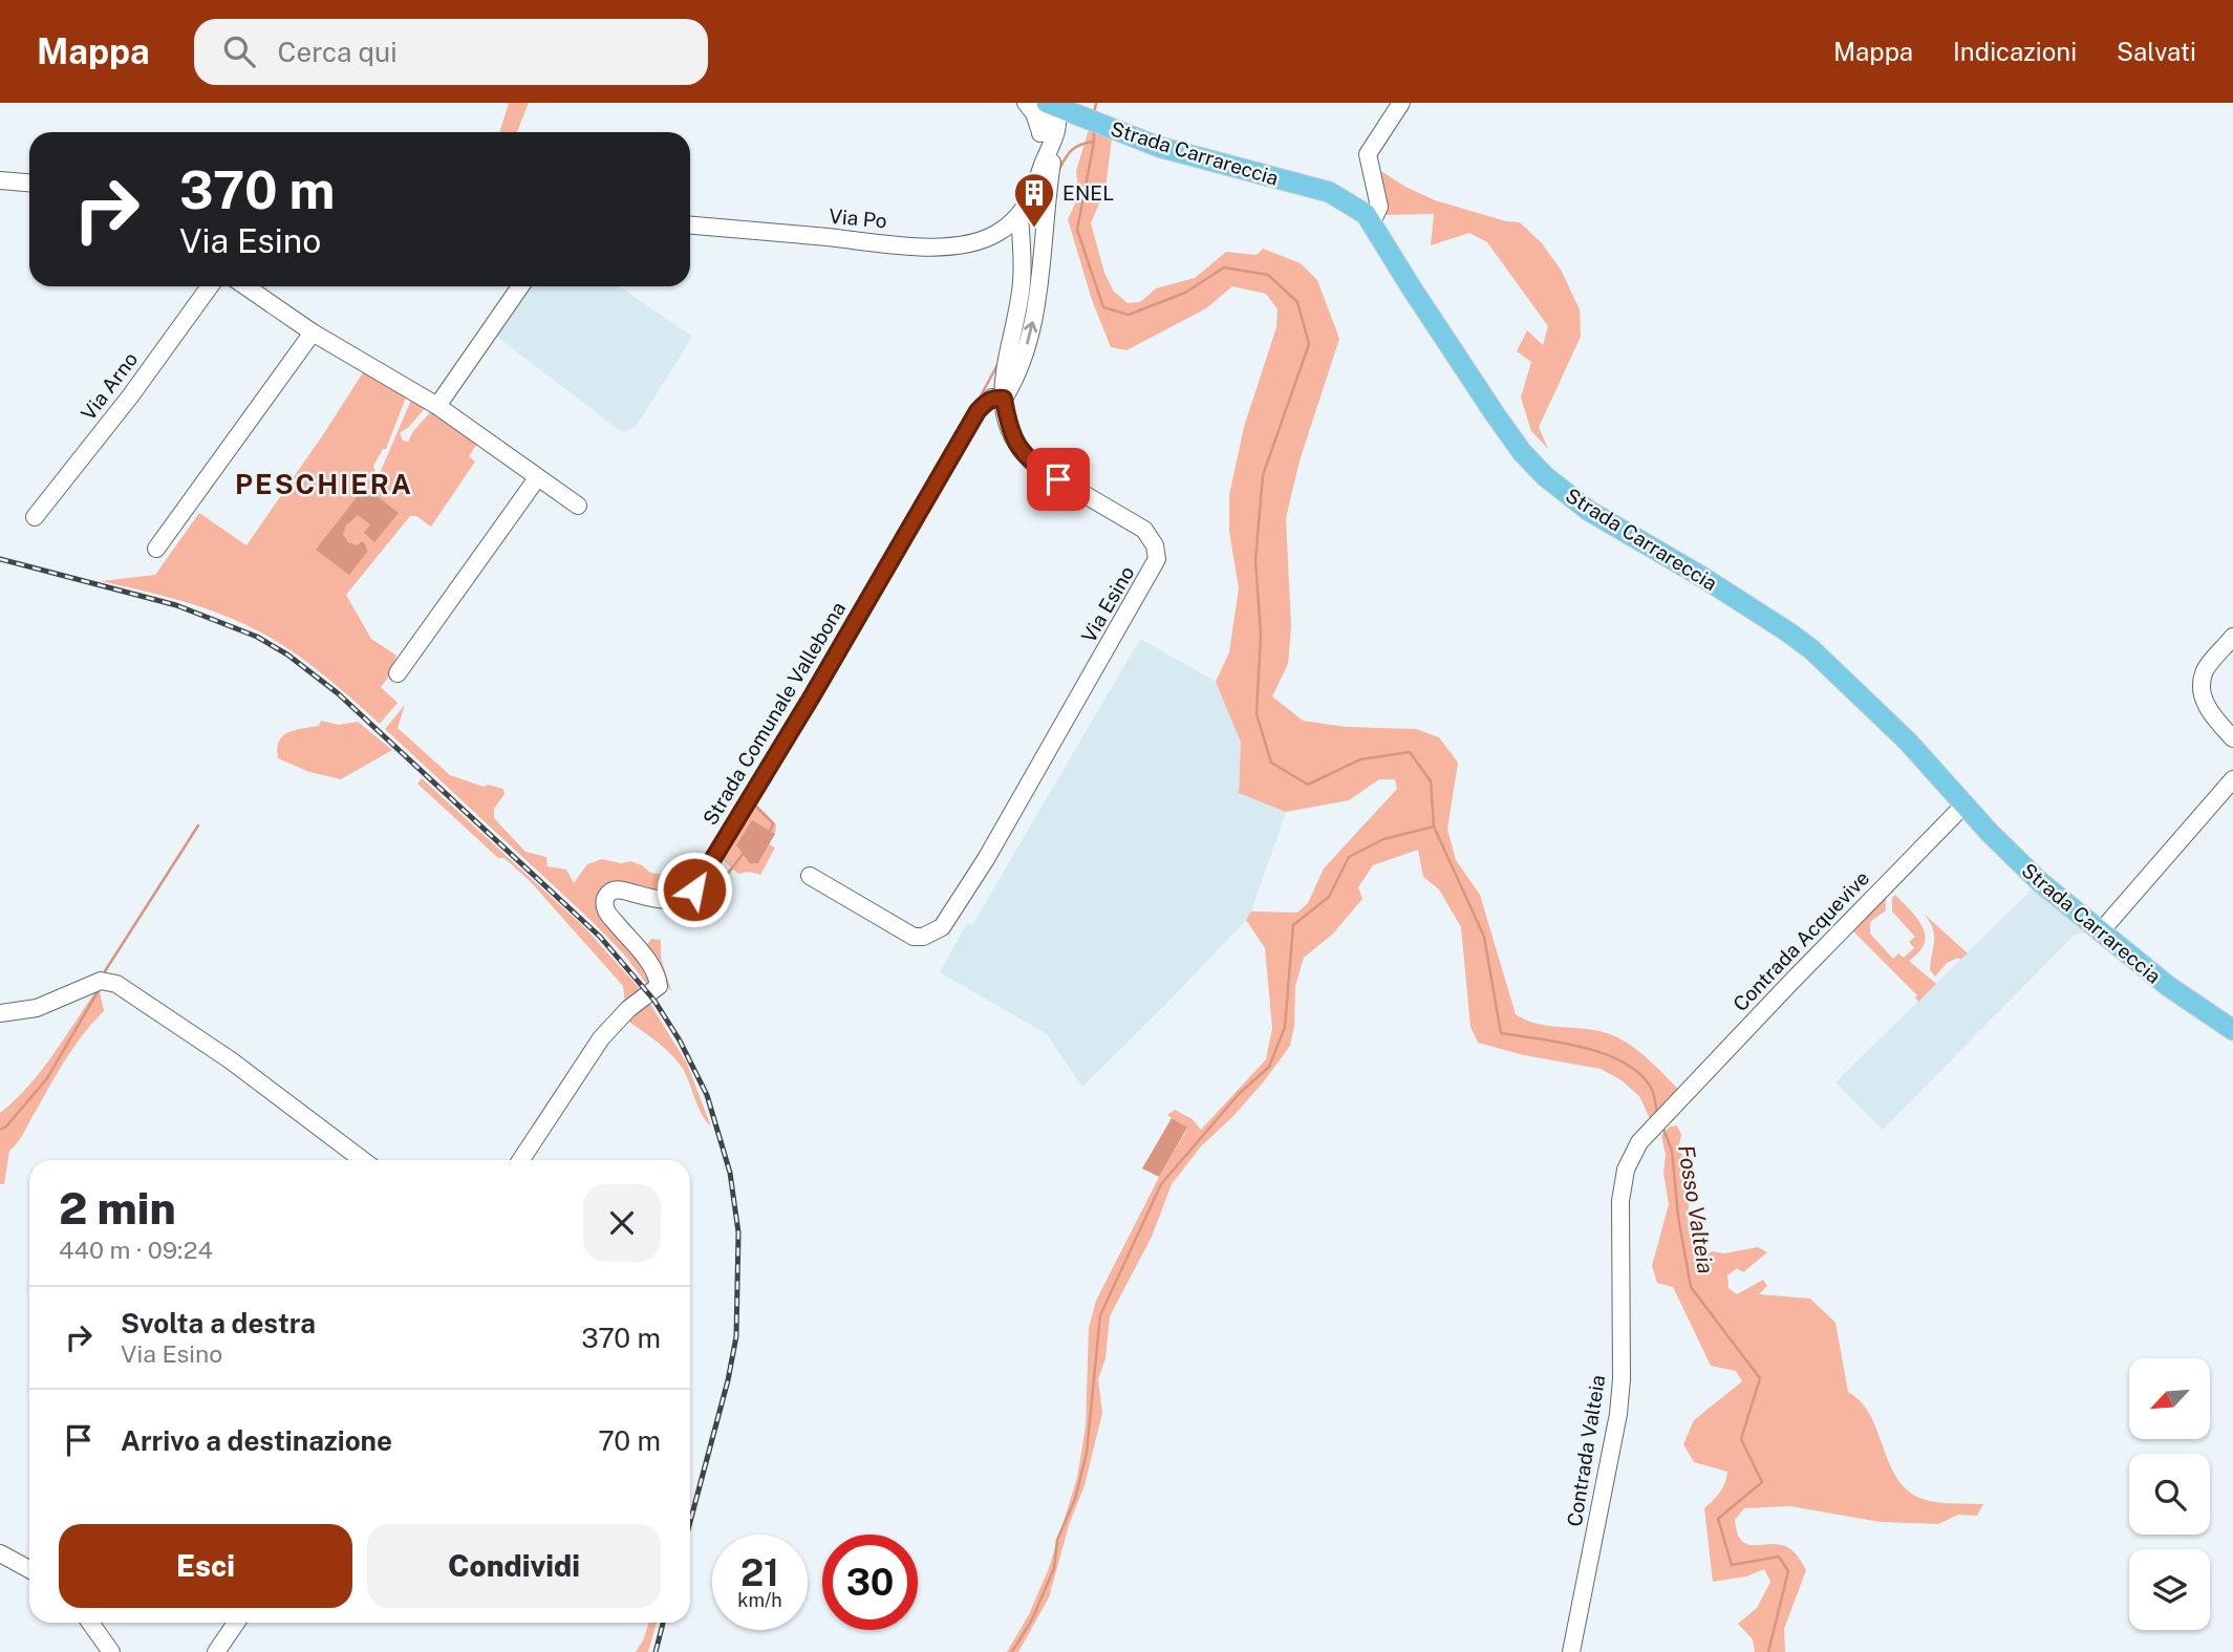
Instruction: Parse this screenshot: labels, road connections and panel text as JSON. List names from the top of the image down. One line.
{"streets":{"main road":["Strada Carrareccia"],"street":["Via Po","Via Arno","Via Esino","Strada Comunale Vallebona","Contrada Acquevive","Contrada Valteia"]},"crossings":[["Strada Carrareccia","Contrada Acquevive"],["Via Po","Via Esino"],["Via Esino","Strada Comunale Vallebona"],["Contrada Acquevive","Contrada Valteia"]],"districts":["PESCHIERA"],"water":["Fosso Valteia"],"places":{"building":["ENEL"]},"north":"bottom left","page":{"header":"Mappa","search":"Cerca qui","nav":["Mappa","Indicazioni","Salvati"],"turn":["370 m","Via Esino"],"heading":["2 min","440 m · 09:24"],"list":[{"name":"Svolta a destra","note":"Via Esino","value":"370 m"},{"name":"Arrivo a destinazione","value":"70 m"}],"buttons":["Esci","Condividi"],"speed":"21 km/h","limit":"30"}}
